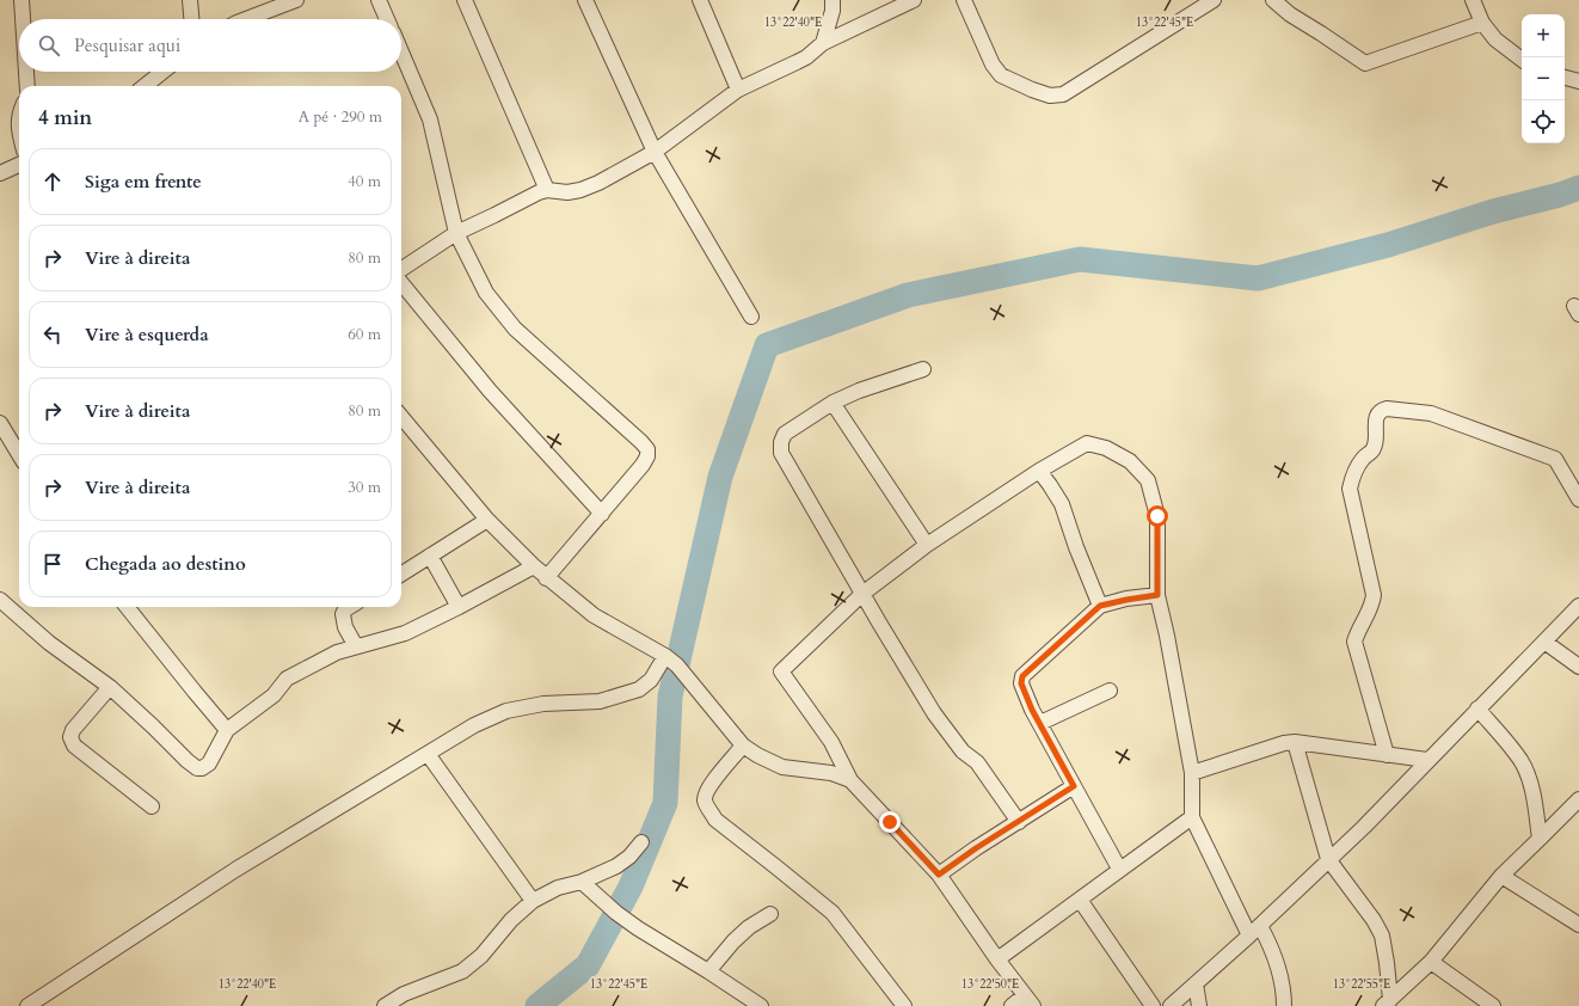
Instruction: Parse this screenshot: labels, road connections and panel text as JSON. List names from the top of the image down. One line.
{"page":{"map_buttons":["+","−"],"search":"Pesquisar aqui","heading":["4 min","A pé · 290 m"],"list":[["Siga em frente","40 m"],["Vire à direita","80 m"],["Vire à esquerda","60 m"],["Vire à direita","80 m"],["Vire à direita","30 m"],"Chegada ao destino"]},"coordinates":["13°22'40\"E","13°22'45\"E","13°22'50\"E","13°22'55\"E"]}
